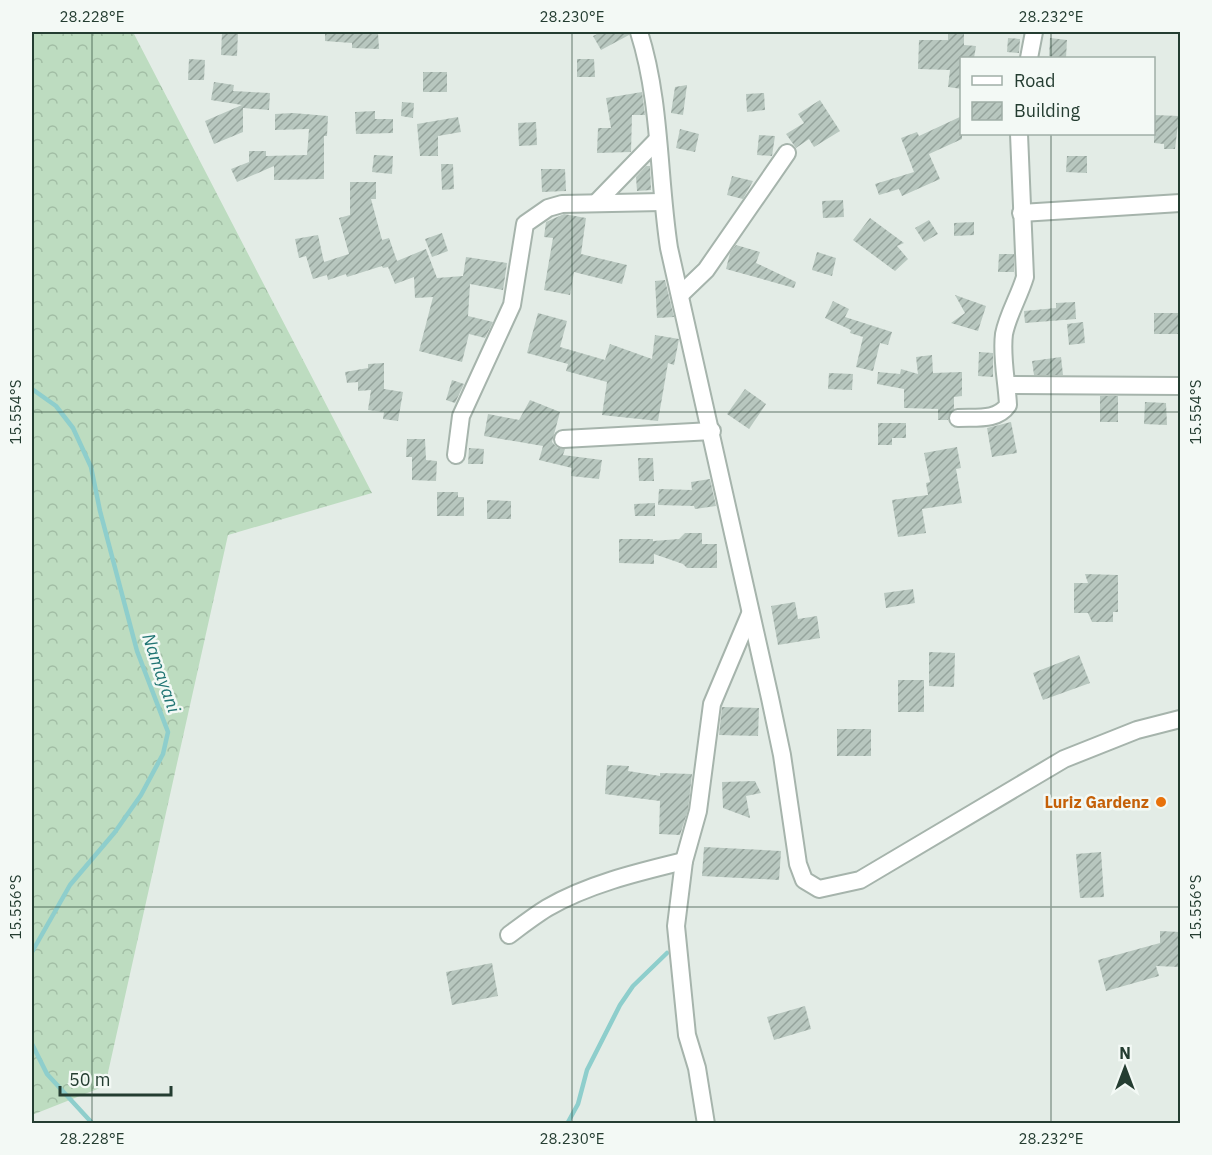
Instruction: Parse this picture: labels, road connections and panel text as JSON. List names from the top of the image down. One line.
{"water":["Namayani"],"places":["Luriz Gardenz"],"legend":["Road","Building"],"scale_bar":"50 m","north":"top","coordinates":["28.228°E","28.230°E","28.232°E","15.554°S","15.556°S"]}
